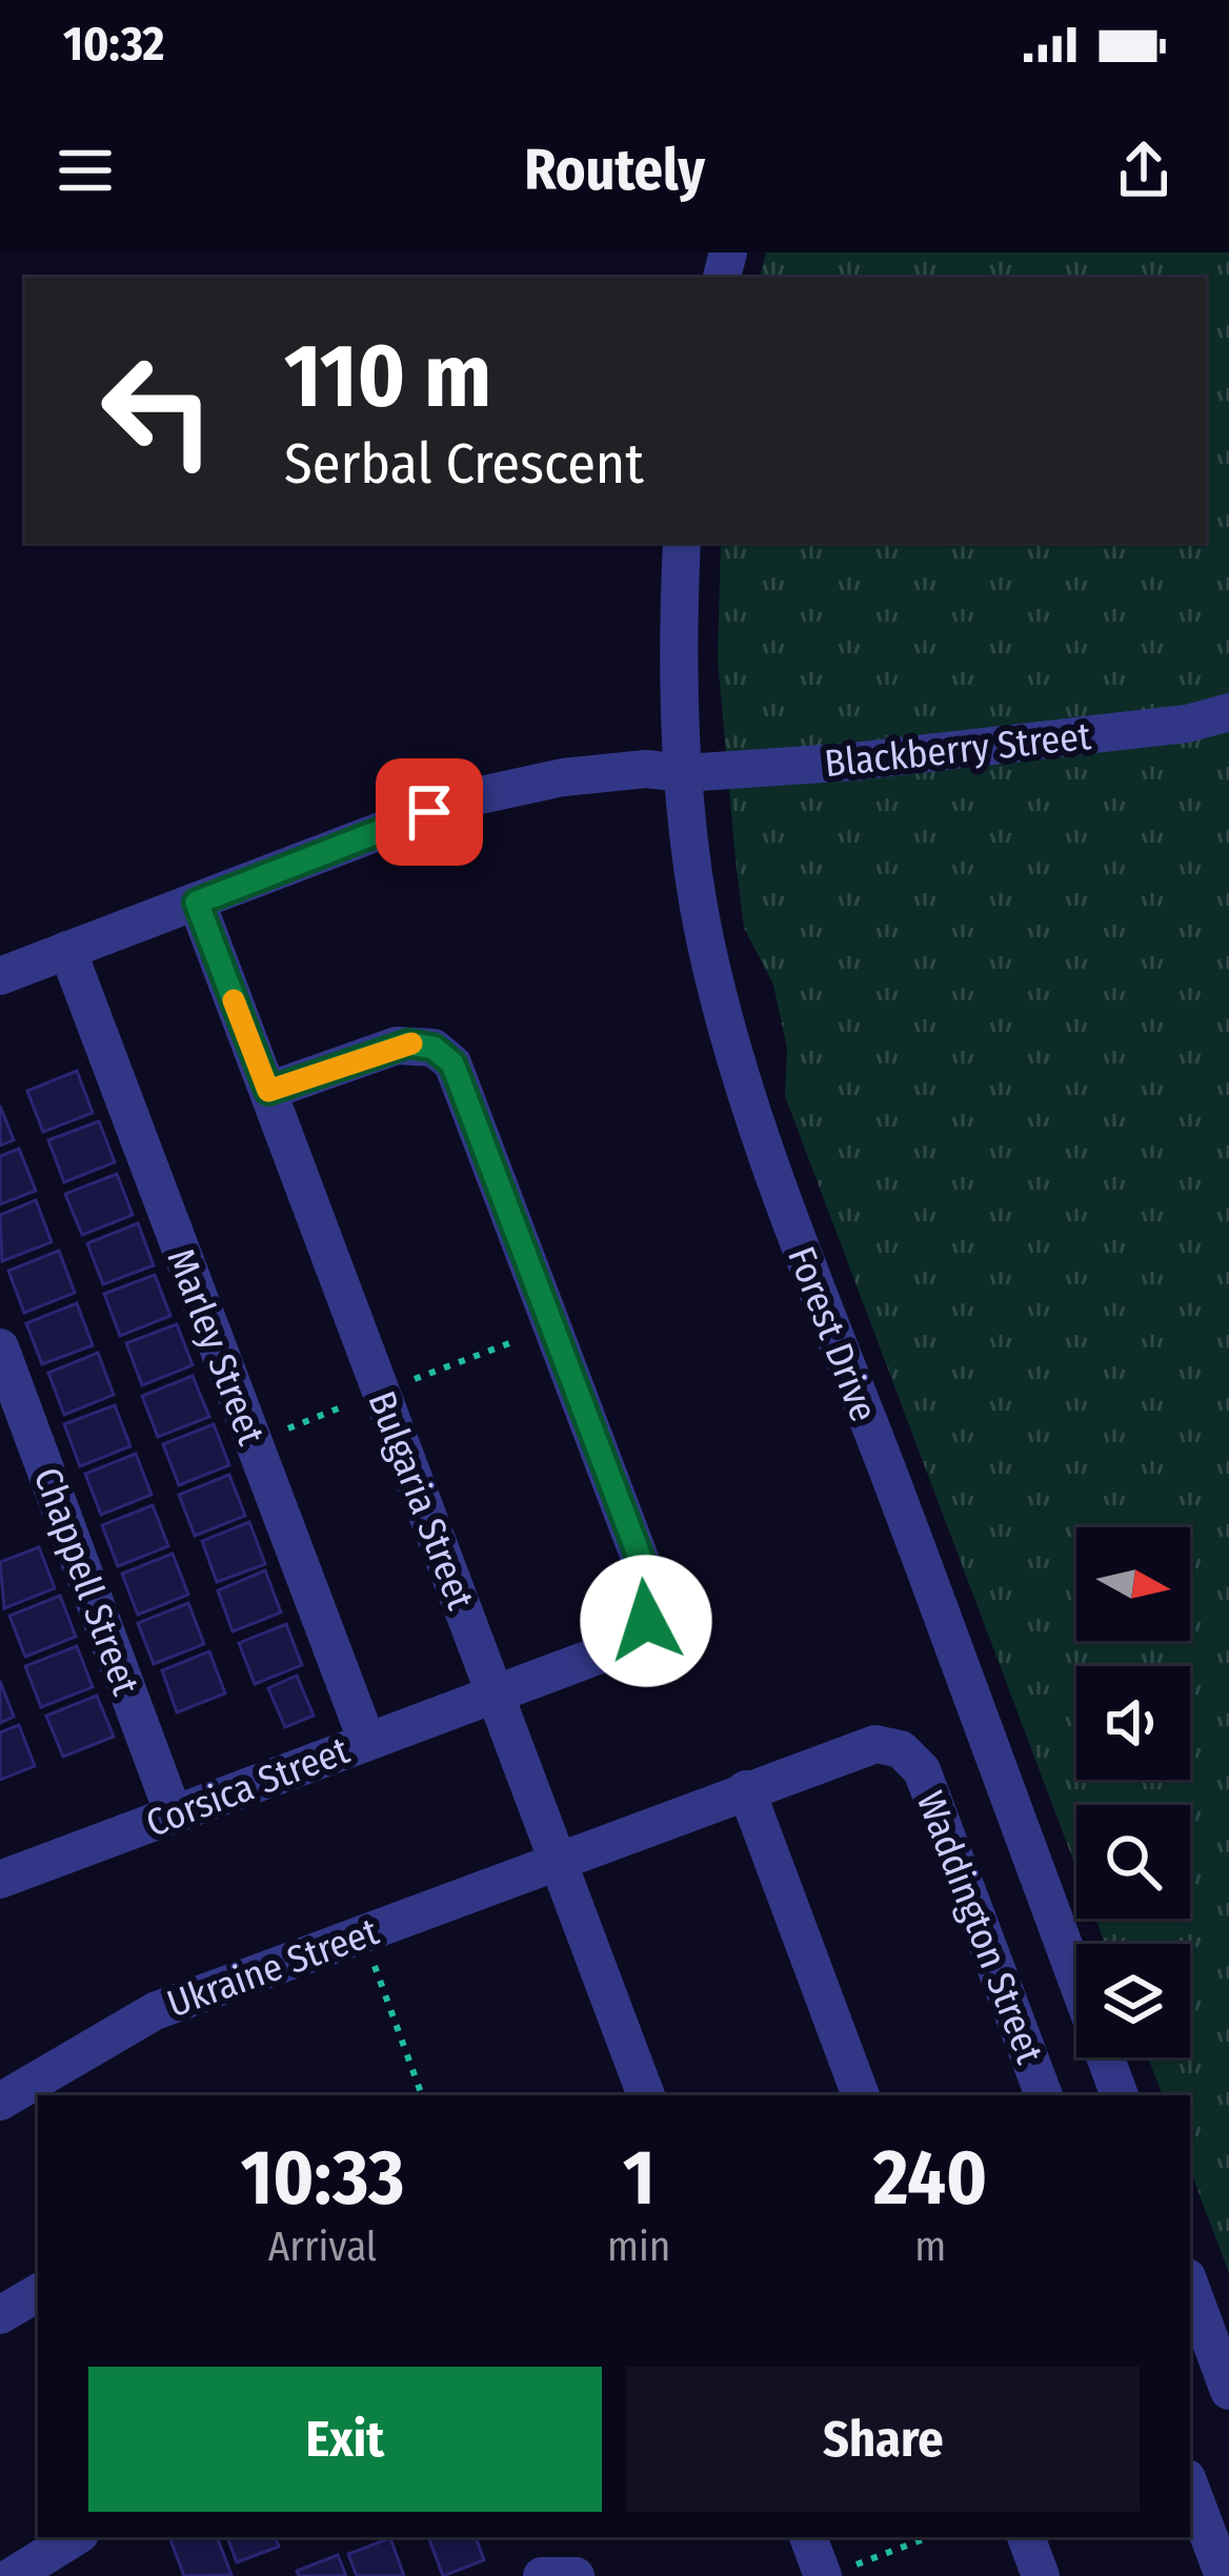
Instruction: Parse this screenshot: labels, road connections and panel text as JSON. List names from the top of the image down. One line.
{"streets":{"street":["Blackberry Street","Forest Drive","Marley Street","Bulgaria Street","Chappell Street","Corsica Street","Waddington Street","Ukraine Street"]},"crossings":[["Blackberry Street","Forest Drive"],["Blackberry Street","Marley Street"],["Blackberry Street","Bulgaria Street"],["Marley Street","Corsica Street"],["Bulgaria Street","Corsica Street"],["Bulgaria Street","Waddington Street"],["Bulgaria Street","Ukraine Street"],["Chappell Street","Corsica Street"],["Waddington Street","Ukraine Street"]],"north":"right","page":{"status":"10:32","header":"Routely","turn":["110 m","Serbal Crescent"],"eta":["10:33","Arrival","1","min","240","m"],"buttons":["Exit","Share"]}}
